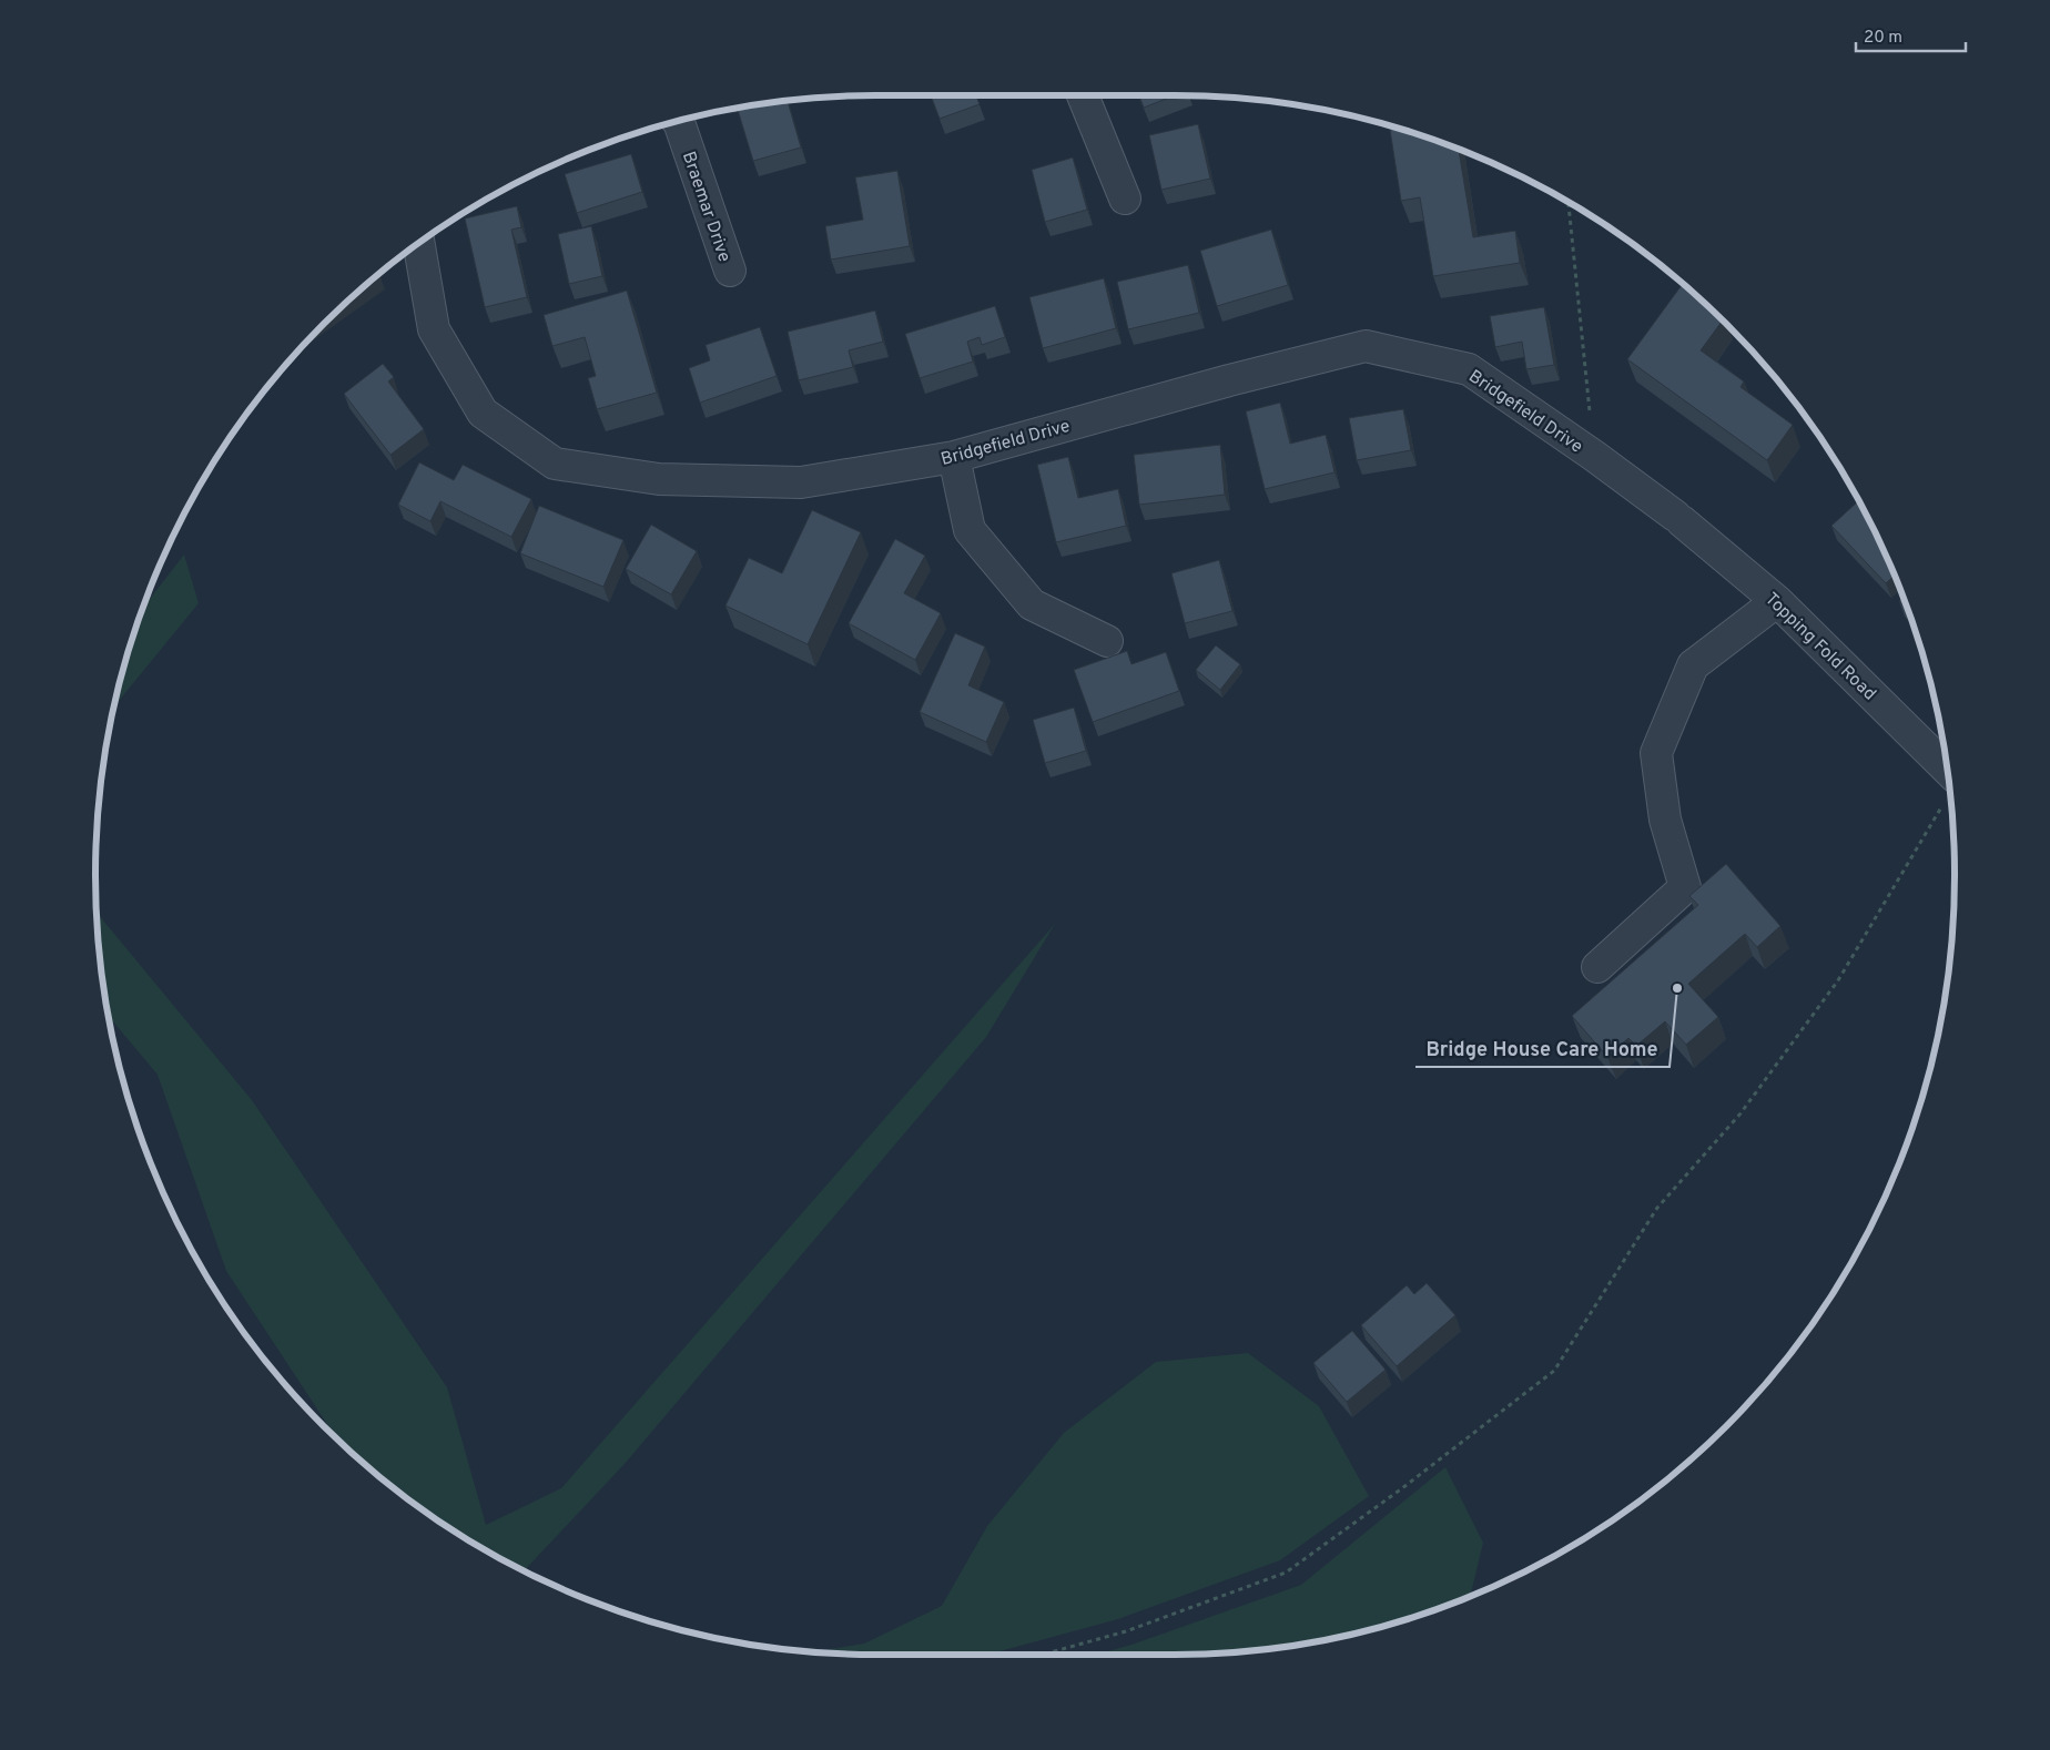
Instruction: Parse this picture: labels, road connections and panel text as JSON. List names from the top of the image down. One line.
{"streets":{"street":["Braemar Drive","Bridgefield Drive","Topping Fold Road"]},"crossings":[["Bridgefield Drive","Topping Fold Road"]],"places":["Bridge House Care Home"],"scale_bar":"20 m"}
